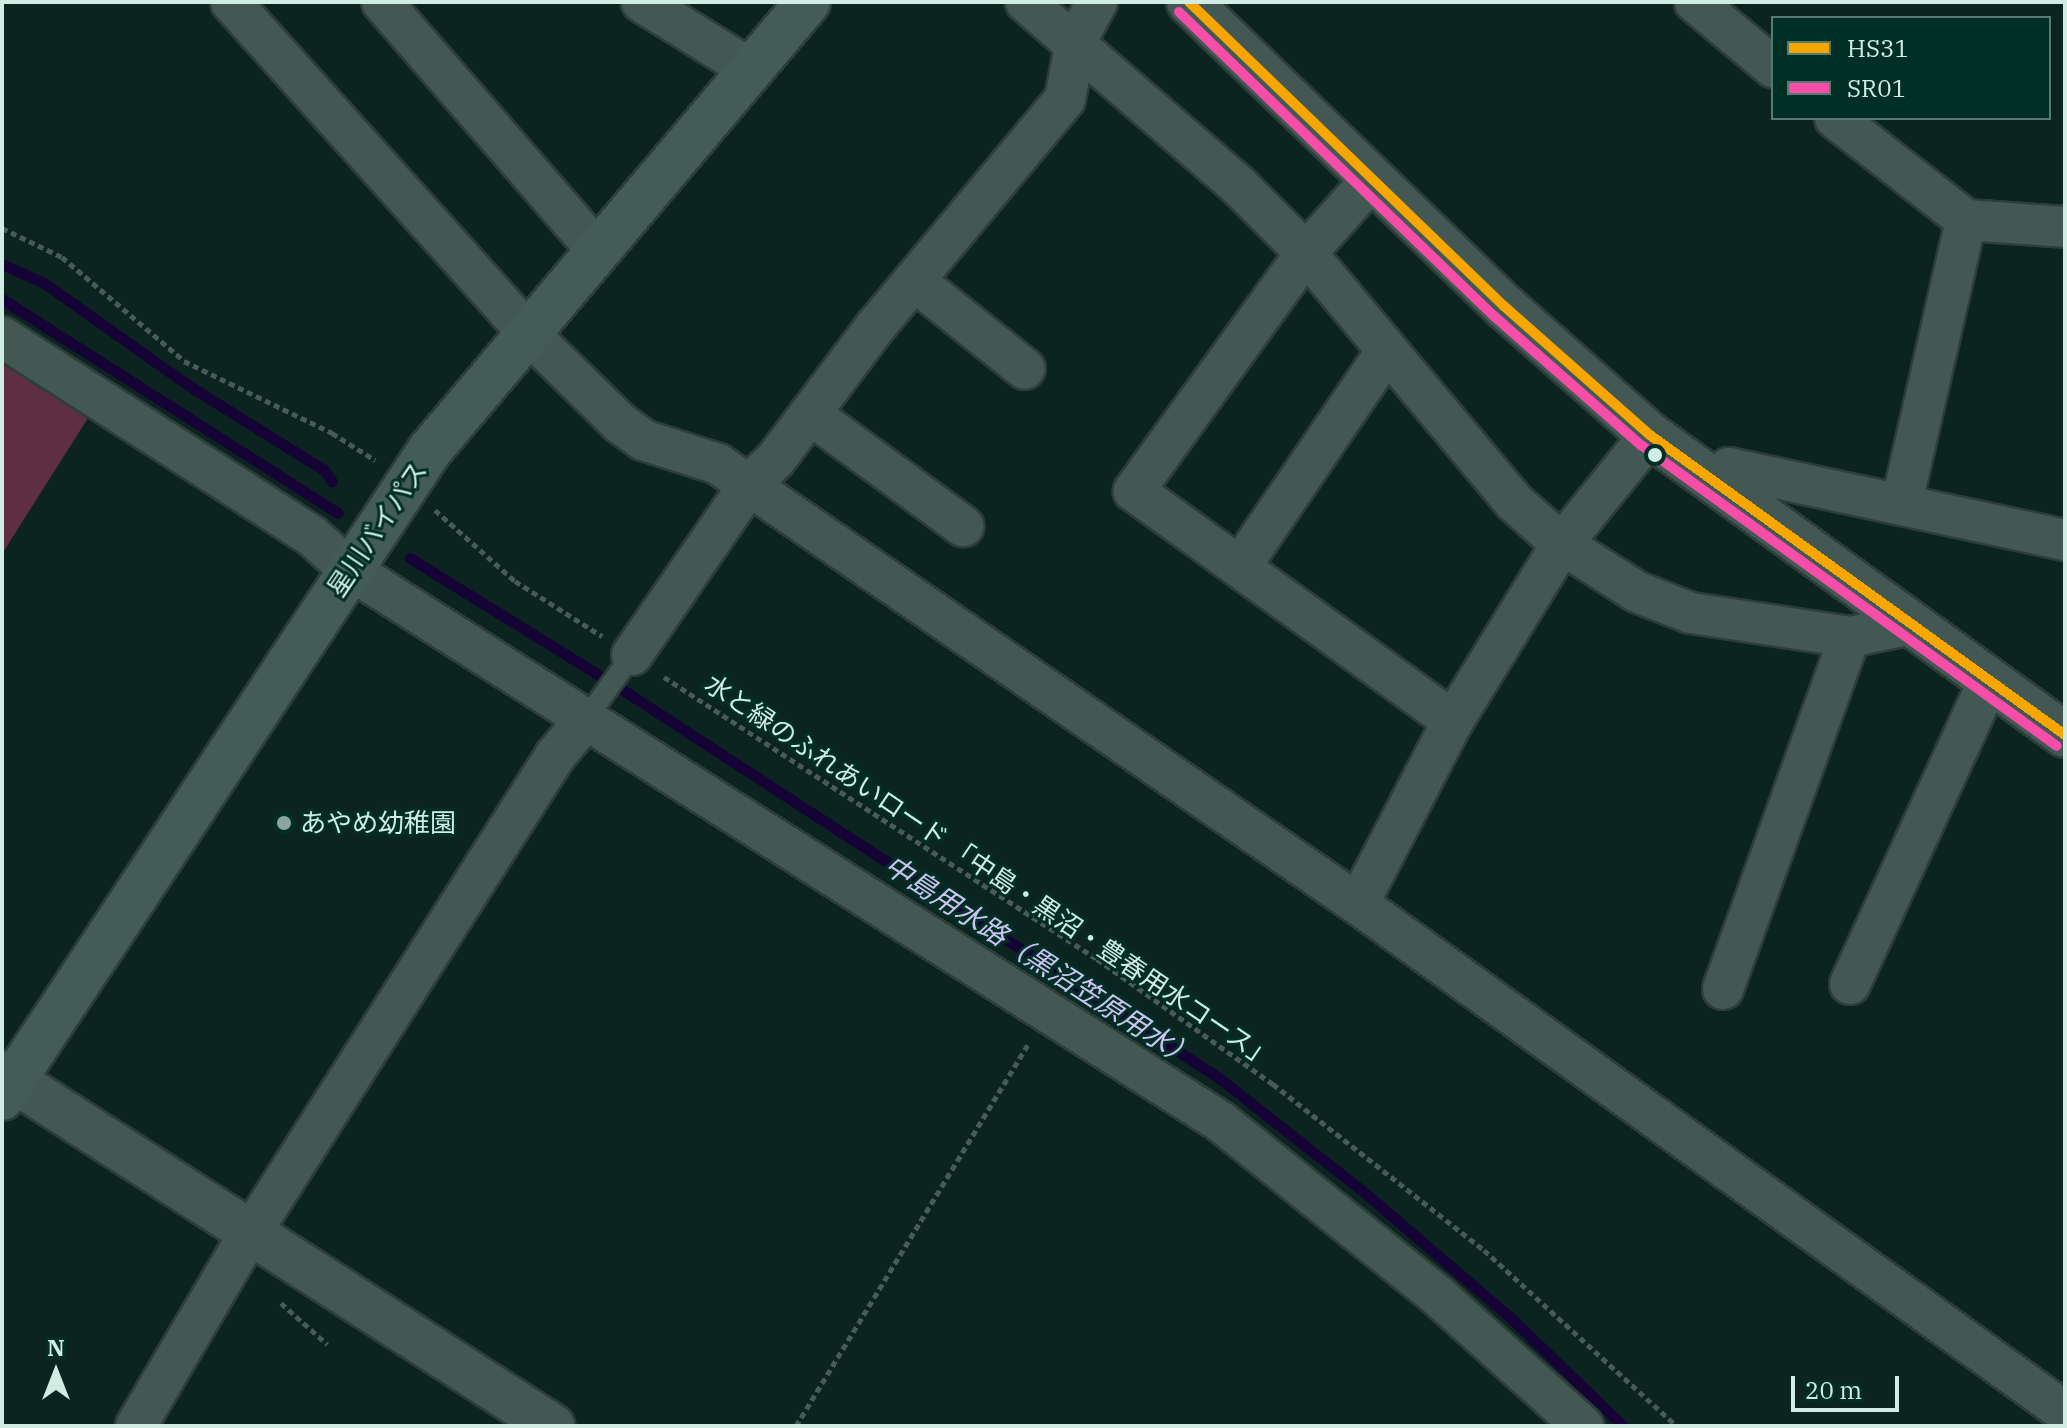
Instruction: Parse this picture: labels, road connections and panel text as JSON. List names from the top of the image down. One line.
{"streets":{"main road":["星川バイパス"],"path":["水と緑のふれあいロード 「中島・黒沼・豊春用水コース」"]},"water":["中島用水路（黒沼笠原用水）"],"places":["あやめ幼稚園"],"lines":["transit line HS31","transit line SR01"],"legend":["HS31","SR01"],"scale_bar":"20 m","north":"top"}
